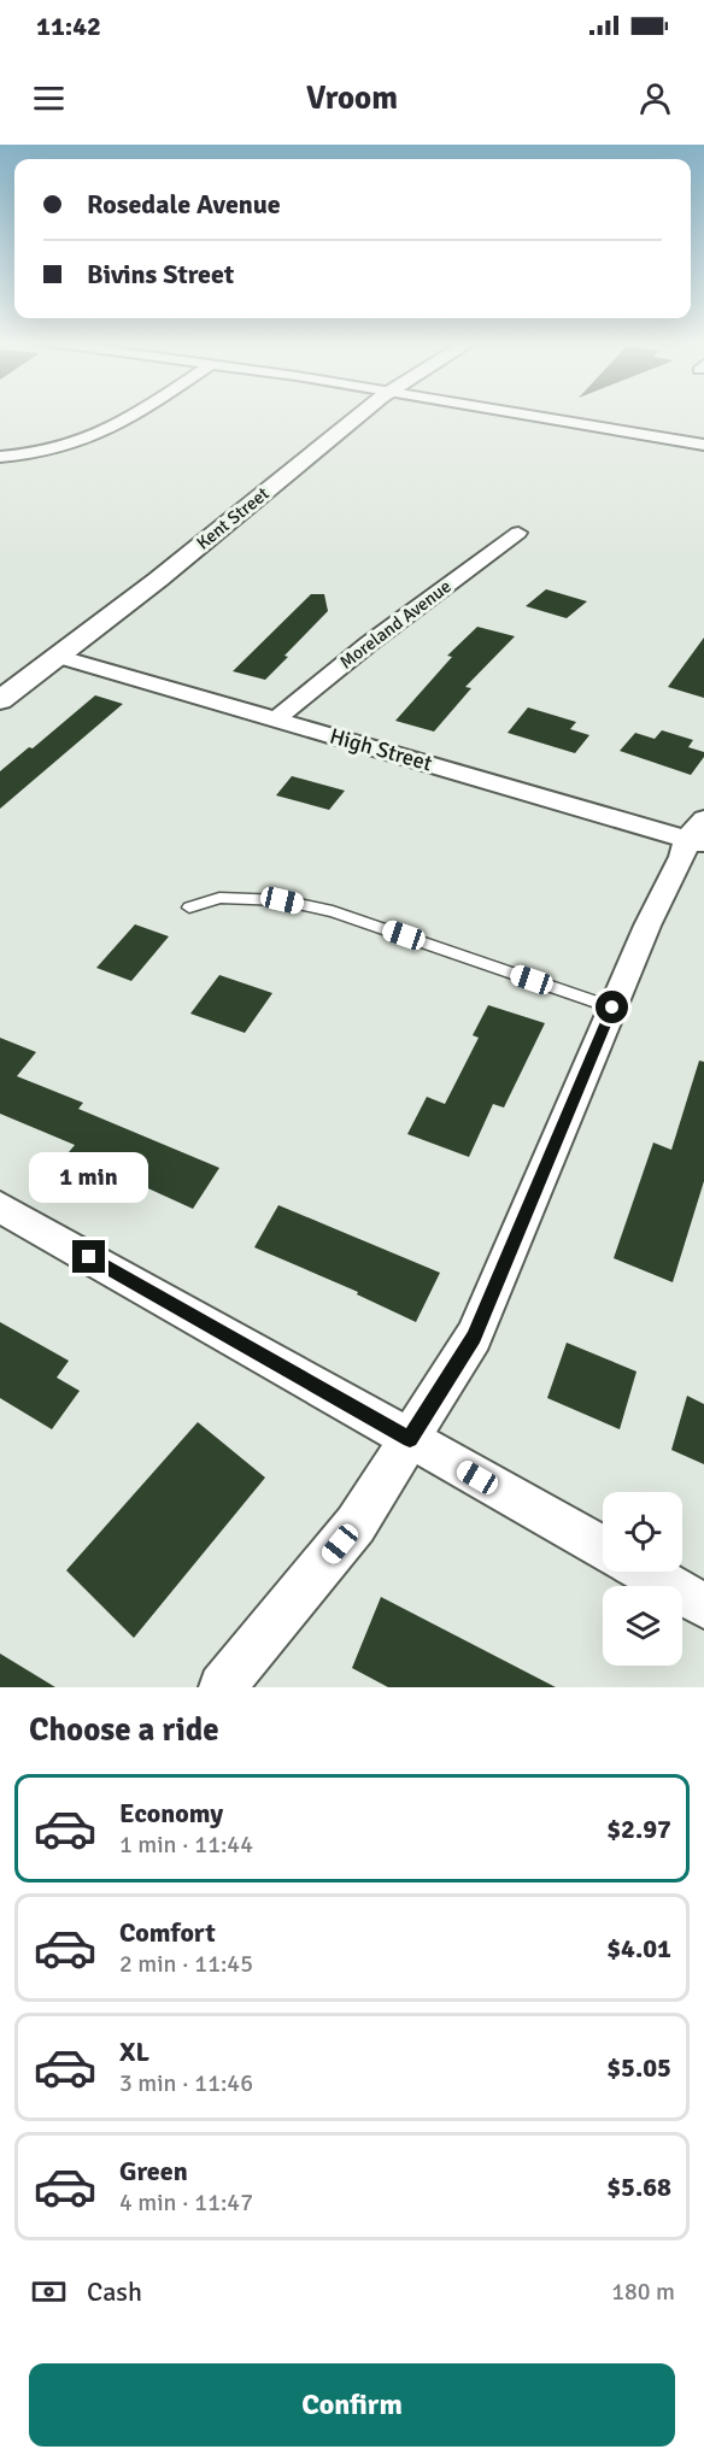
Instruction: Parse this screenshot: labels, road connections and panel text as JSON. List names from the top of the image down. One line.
{"streets":{"street":["Kent Street","Moreland Avenue","High Street"]},"crossings":[["Kent Street","High Street"],["Moreland Avenue","High Street"]],"page":{"status":"11:42","header":"Vroom","banner":["Rosedale Avenue","Bivins Street"],"bubble":"1 min","heading":"Choose a ride","list":[{"name":"Economy","note":"1 min · 11:44","value":"$2.97"},{"name":"Comfort","note":"2 min · 11:45","value":"$4.01"},{"name":"XL","note":"3 min · 11:46","value":"$5.05"},{"name":"Green","note":"4 min · 11:47","value":"$5.68"}],"pay":["Cash","180 m"],"buttons":"Confirm"}}
